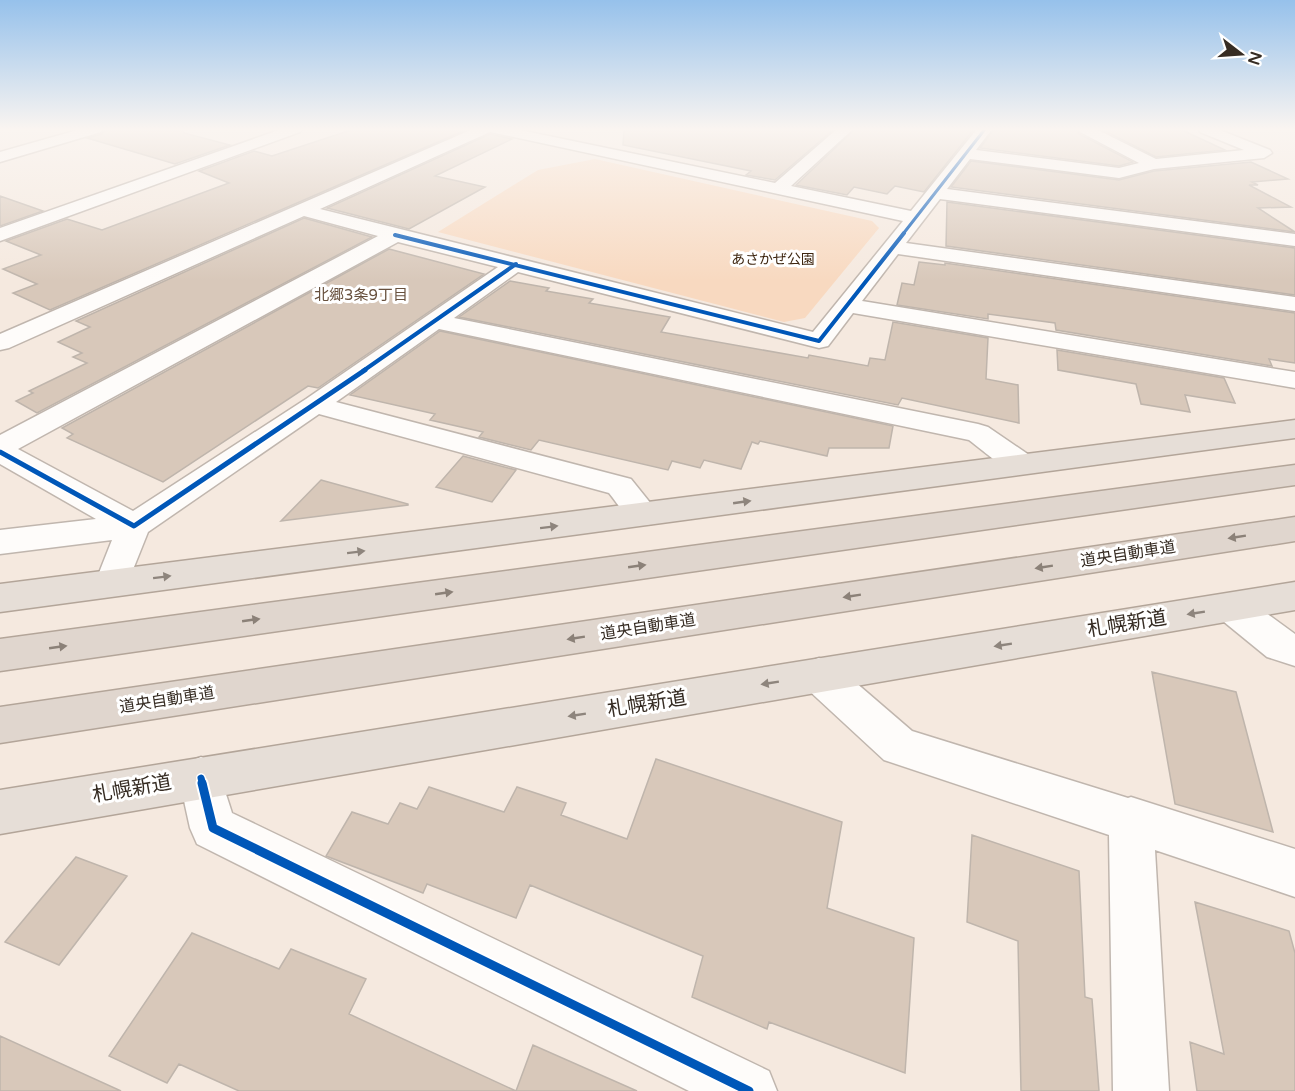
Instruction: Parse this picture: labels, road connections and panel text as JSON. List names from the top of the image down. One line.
{"streets":{"highway":["道央自動車道","札幌新道"]},"districts":["北郷3条9丁目"],"parks":["あさかぜ公園"],"north":"right"}
